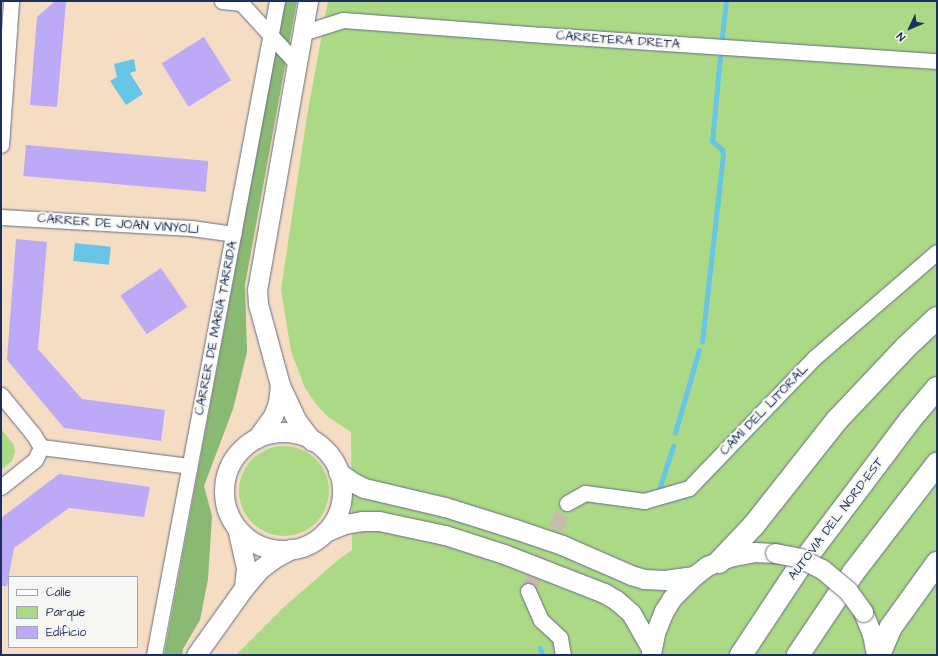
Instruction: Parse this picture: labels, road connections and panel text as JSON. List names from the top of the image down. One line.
{"streets":{"highway":["AUTOVIA DEL NORD-EST"],"street":["CARRETERA DRETA","CARRER DE JOAN VINYOLI","CARRER DE MARIA TARRIDA","CAMÍ DEL LITORAL"]},"crossings":[["CARRER DE JOAN VINYOLI","CARRER DE MARIA TARRIDA"]],"legend":["Calle","Parque","Edificio"],"north":"bottom left"}
